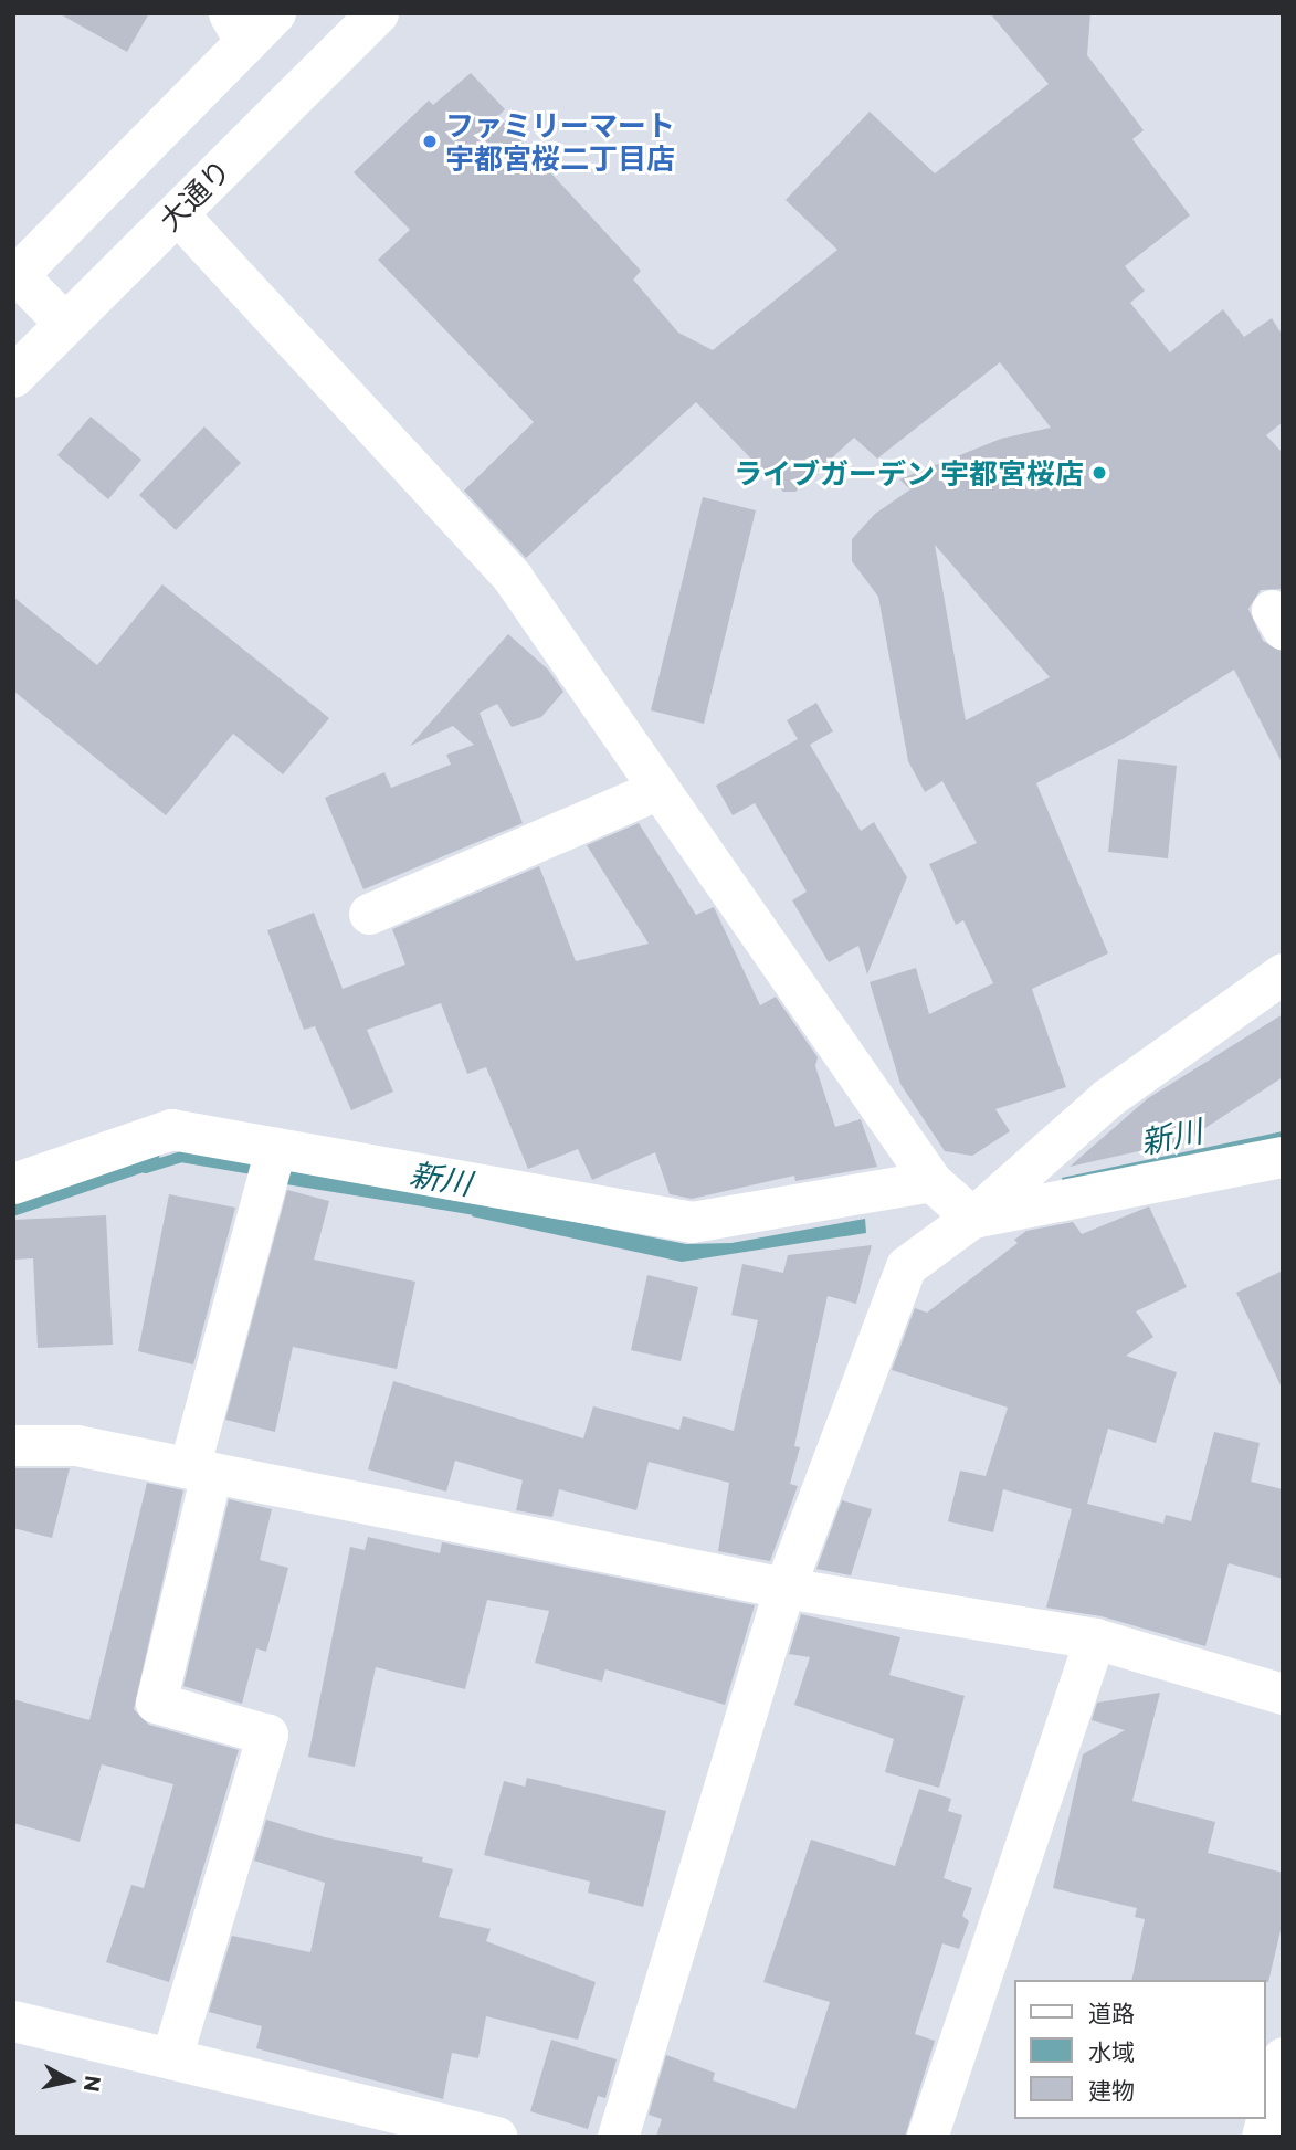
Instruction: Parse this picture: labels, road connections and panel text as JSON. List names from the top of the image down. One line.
{"streets":{"highway":["大通り"]},"water":["新川"],"places":["ファミリーマート 宇都宮桜二丁目店","ライブガーデン 宇都宮桜店"],"legend":["道路","水域","建物"],"north":"right"}
